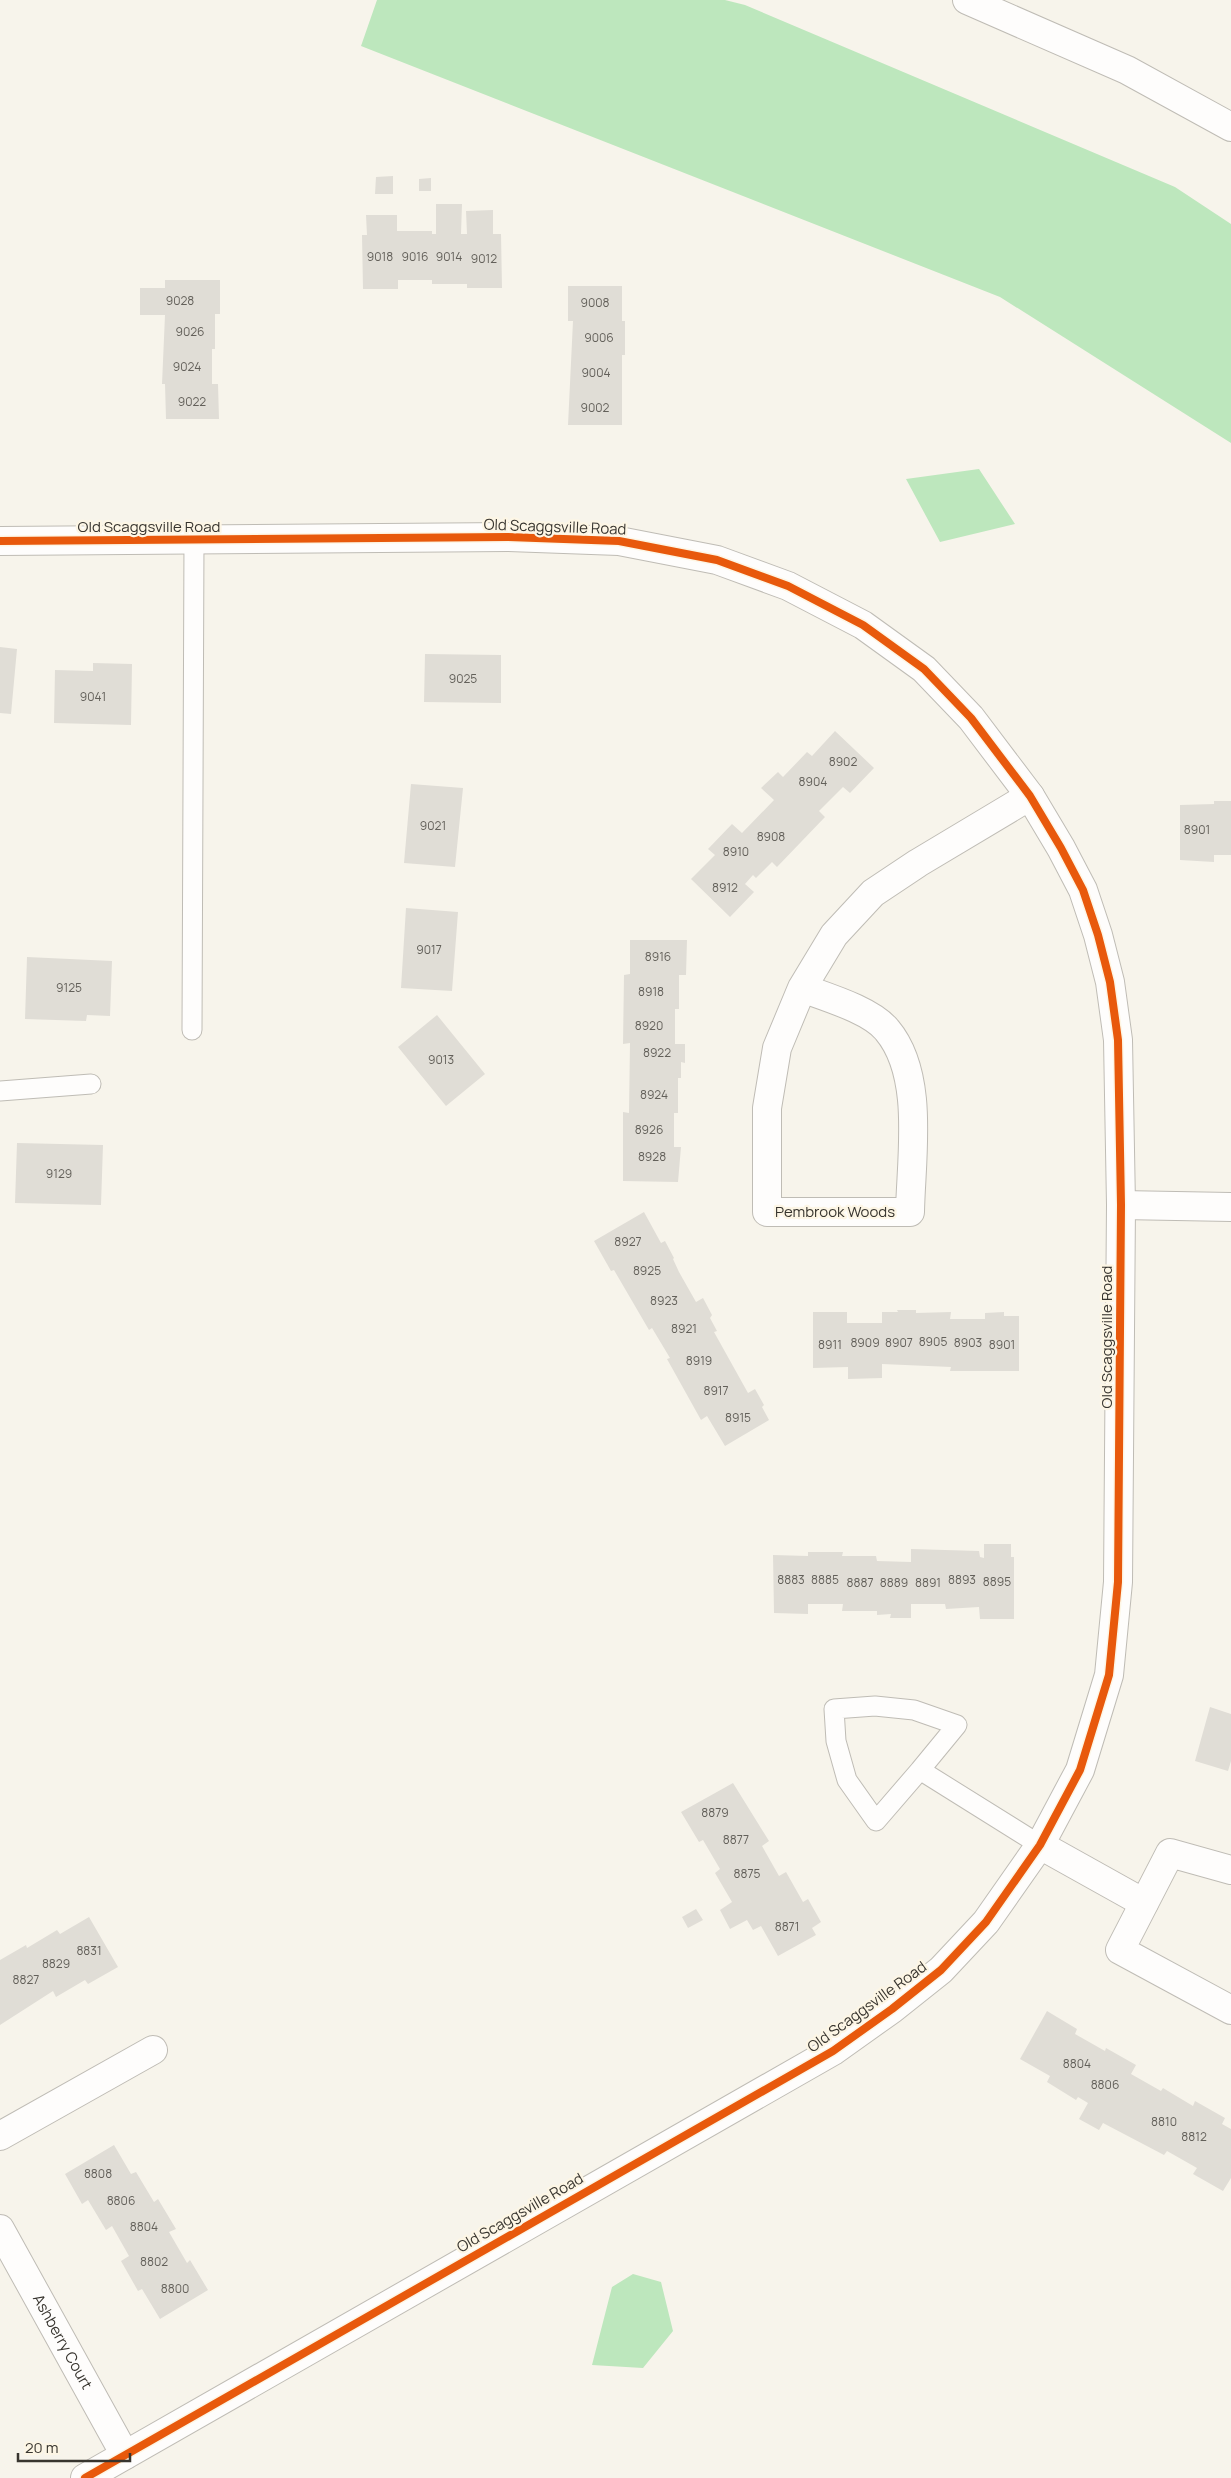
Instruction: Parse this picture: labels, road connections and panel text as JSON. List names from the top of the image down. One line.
{"streets":{"main road":["Old Scaggsville Road","Pembrook Woods","Ashberry Court"]},"crossings":[["Old Scaggsville Road","Pembrook Woods"],["Old Scaggsville Road","Ashberry Court"]],"house_numbers":["9018","9016","9014","9012","9028","9008","9026","9006","9024","9004","9022","9002","9025","9041","8902","8904","9021","8901","8908","8910","8912","9017","8916","9125","8918","8920","8922","9013","8924","8926","8928","9129","8927","8925","8923","8921","8905","8909","8907","8903","8911","8901","8919","8917","8915","8883","8885","8893","8895","8887","8889","8891","8879","8877","8875","8871","8831","8829","8827","8804","8806","8810","8812","8808","8806","8804","8802","8800"],"scale_bar":"20 m"}
